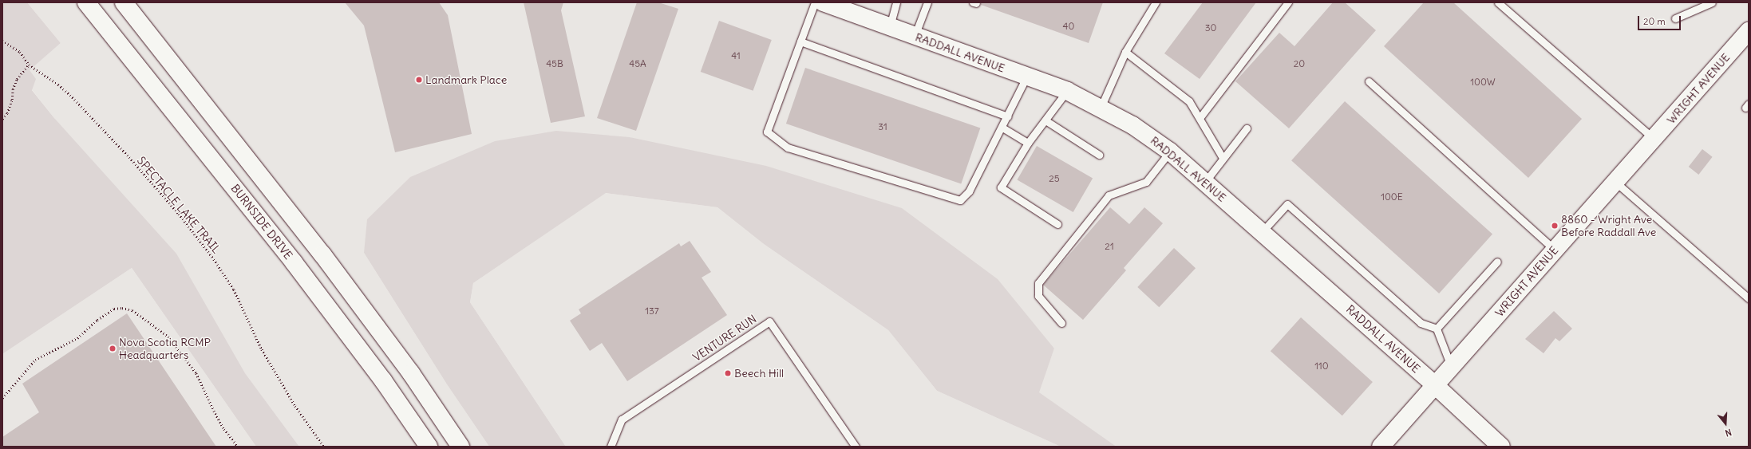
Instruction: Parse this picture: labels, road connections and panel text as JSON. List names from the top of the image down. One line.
{"streets":{"main road":["RADDALL AVENUE","WRIGHT AVENUE","BURNSIDE DRIVE"],"lane":["VENTURE RUN"],"path":["SPECTACLE LAKE TRAIL"]},"crossings":[["RADDALL AVENUE","WRIGHT AVENUE"]],"places":["Landmark Place","8860 - Wright Ave Before Raddall Ave","Nova Scotia RCMP Headquarters","Beech Hill"],"house_numbers":["40","30","41","45B","45A","20","100W","31","25","100E","21","137","110"],"scale_bar":"20 m","north":"bottom"}
